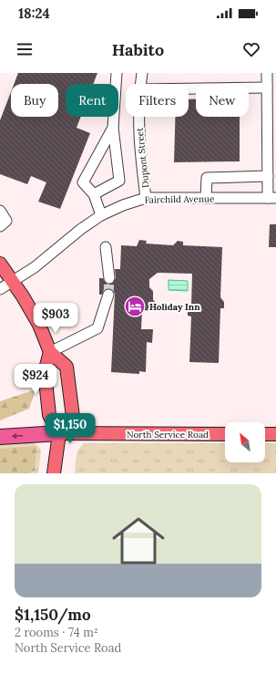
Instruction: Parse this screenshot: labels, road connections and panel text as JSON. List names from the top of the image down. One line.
{"streets":{"main road":["North Service Road"],"street":["Dupont Street","Fairchild Avenue"]},"crossings":[["Dupont Street","Fairchild Avenue"]],"places":{"hotel":["Holiday Inn"]},"north":"top left","page":{"status":"18:24","header":"Habito","chip":["Buy","Rent","Filters","New"],"price":["$903","$924","$1,150"],"list":[{"name":"$1,150/mo","note":"2 rooms · 74 m² · North Service Road"}]}}
